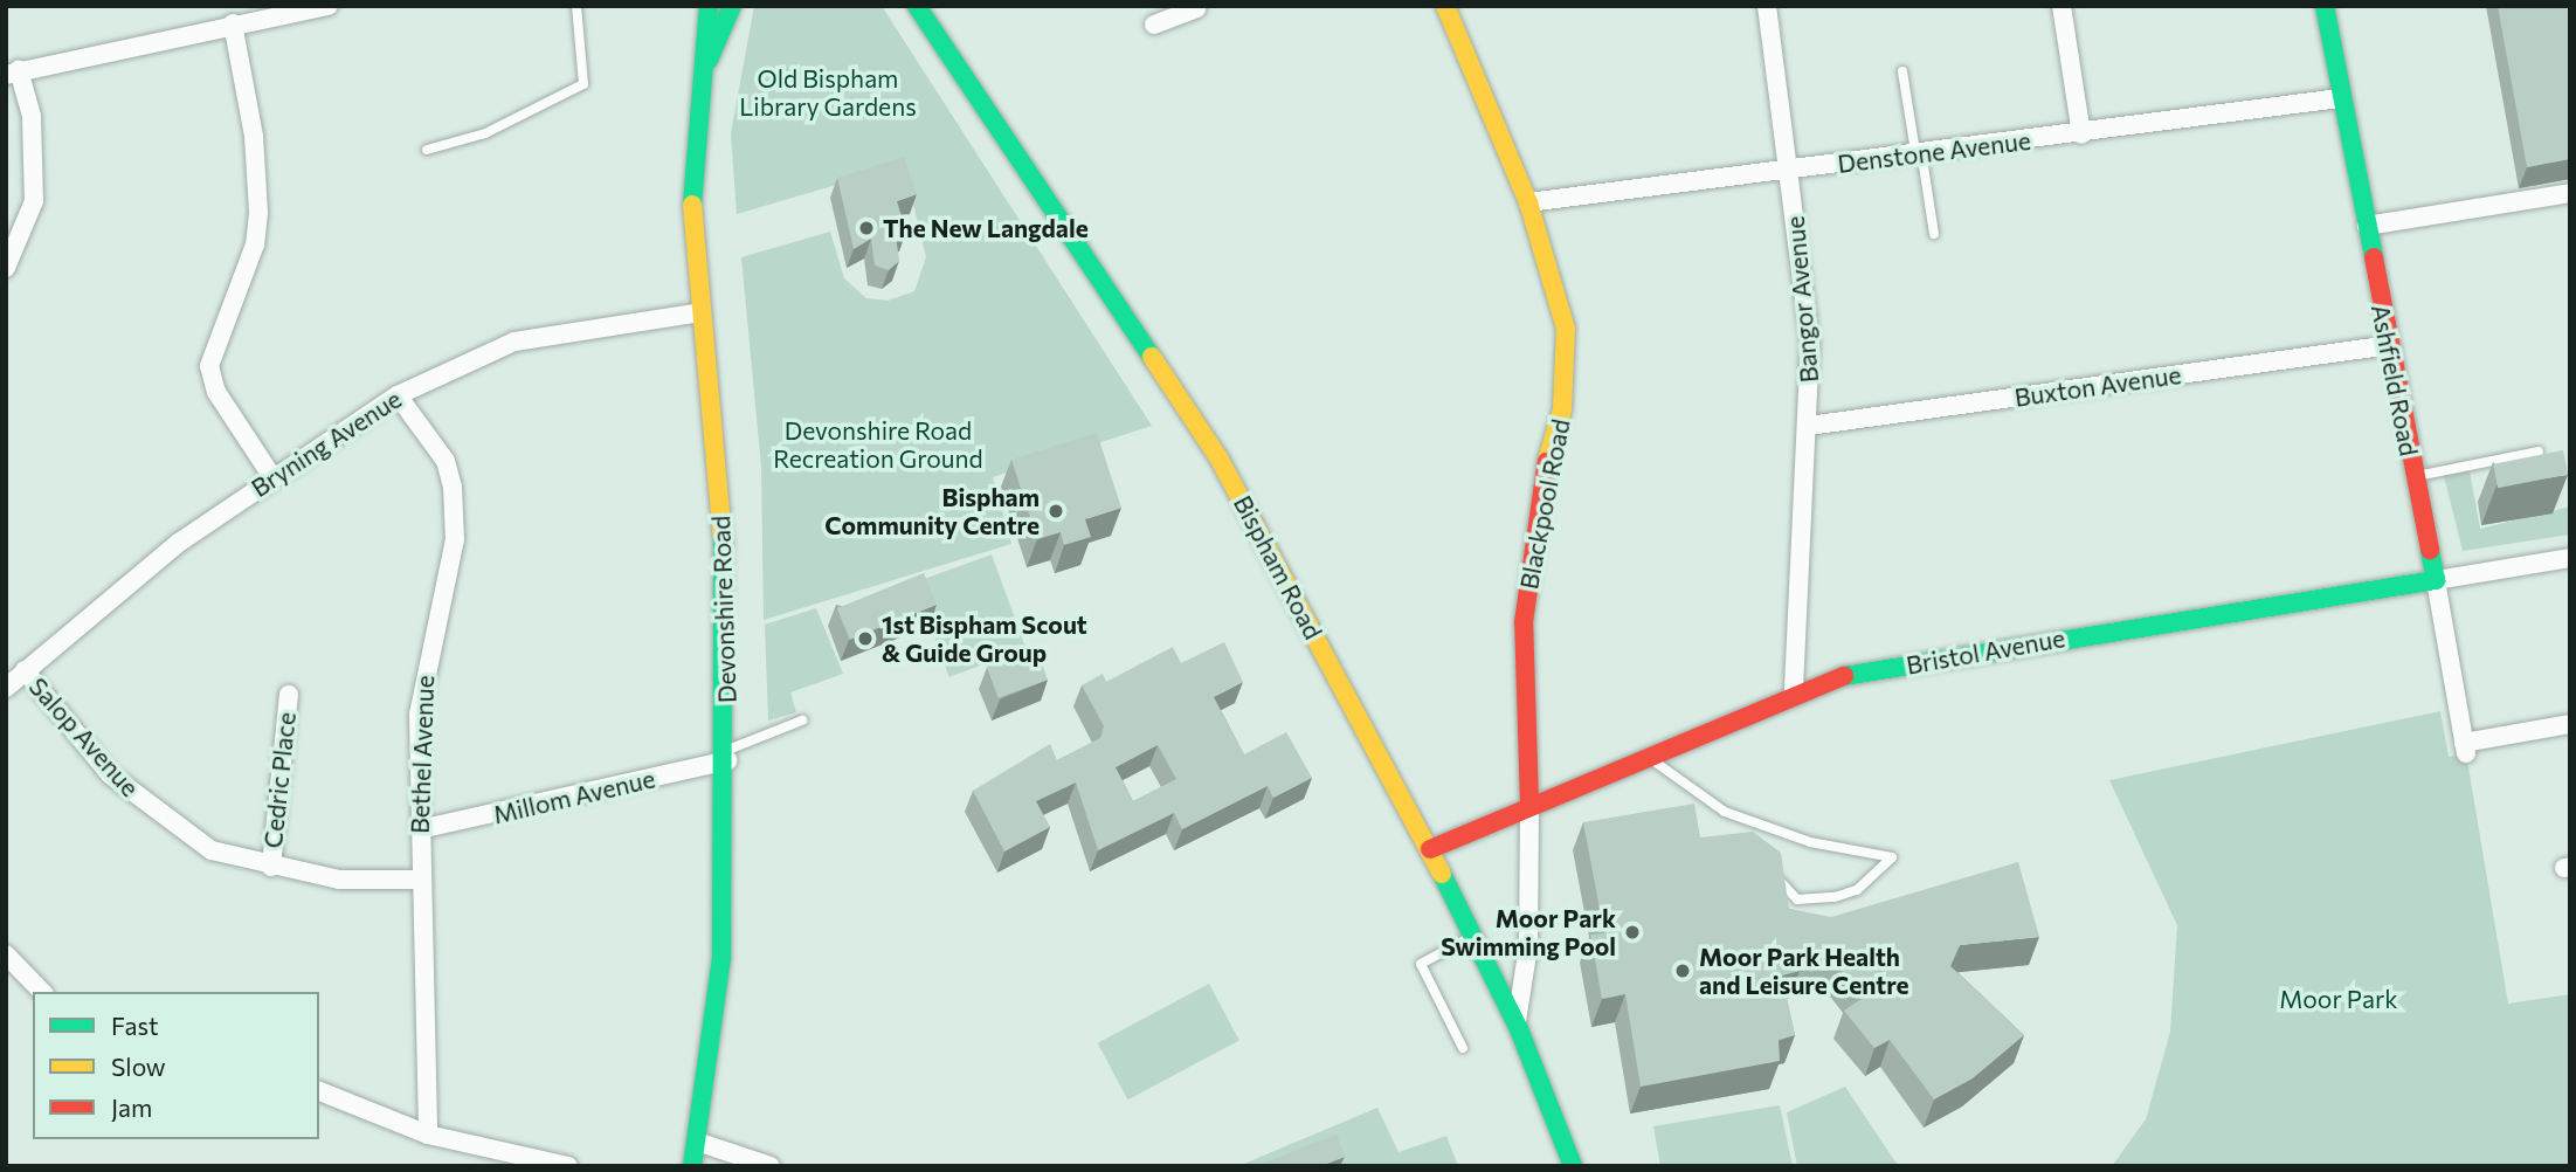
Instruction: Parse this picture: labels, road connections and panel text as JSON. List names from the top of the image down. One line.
{"streets":{"main road":["Ashfield Road","Blackpool Road","Bispham Road","Devonshire Road","Bristol Avenue"],"street":["Denstone Avenue","Bangor Avenue","Buxton Avenue","Bryning Avenue","Salop Avenue","Bethel Avenue","Cedric Place","Millom Avenue"]},"crossings":[["Denstone Avenue","Bangor Avenue"],["Denstone Avenue","Ashfield Road"],["Denstone Avenue","Blackpool Road"],["Bangor Avenue","Buxton Avenue"],["Bangor Avenue","Bristol Avenue"],["Ashfield Road","Buxton Avenue"],["Ashfield Road","Bristol Avenue"],["Bryning Avenue","Devonshire Road"],["Bryning Avenue","Salop Avenue"],["Bryning Avenue","Bethel Avenue"],["Blackpool Road","Bispham Road"],["Blackpool Road","Bristol Avenue"],["Bispham Road","Bristol Avenue"],["Devonshire Road","Millom Avenue"],["Salop Avenue","Bethel Avenue"],["Salop Avenue","Cedric Place"],["Bethel Avenue","Millom Avenue"]],"parks":["Old Bispham Library Gardens","Devonshire Road Recreation Ground","Moor Park"],"places":["The New Langdale","Bispham Community Centre","1st Bispham Scout & Guide Group","Moor Park Swimming Pool","Moor Park Health and Leisure Centre"],"legend":["Fast","Slow","Jam"]}
